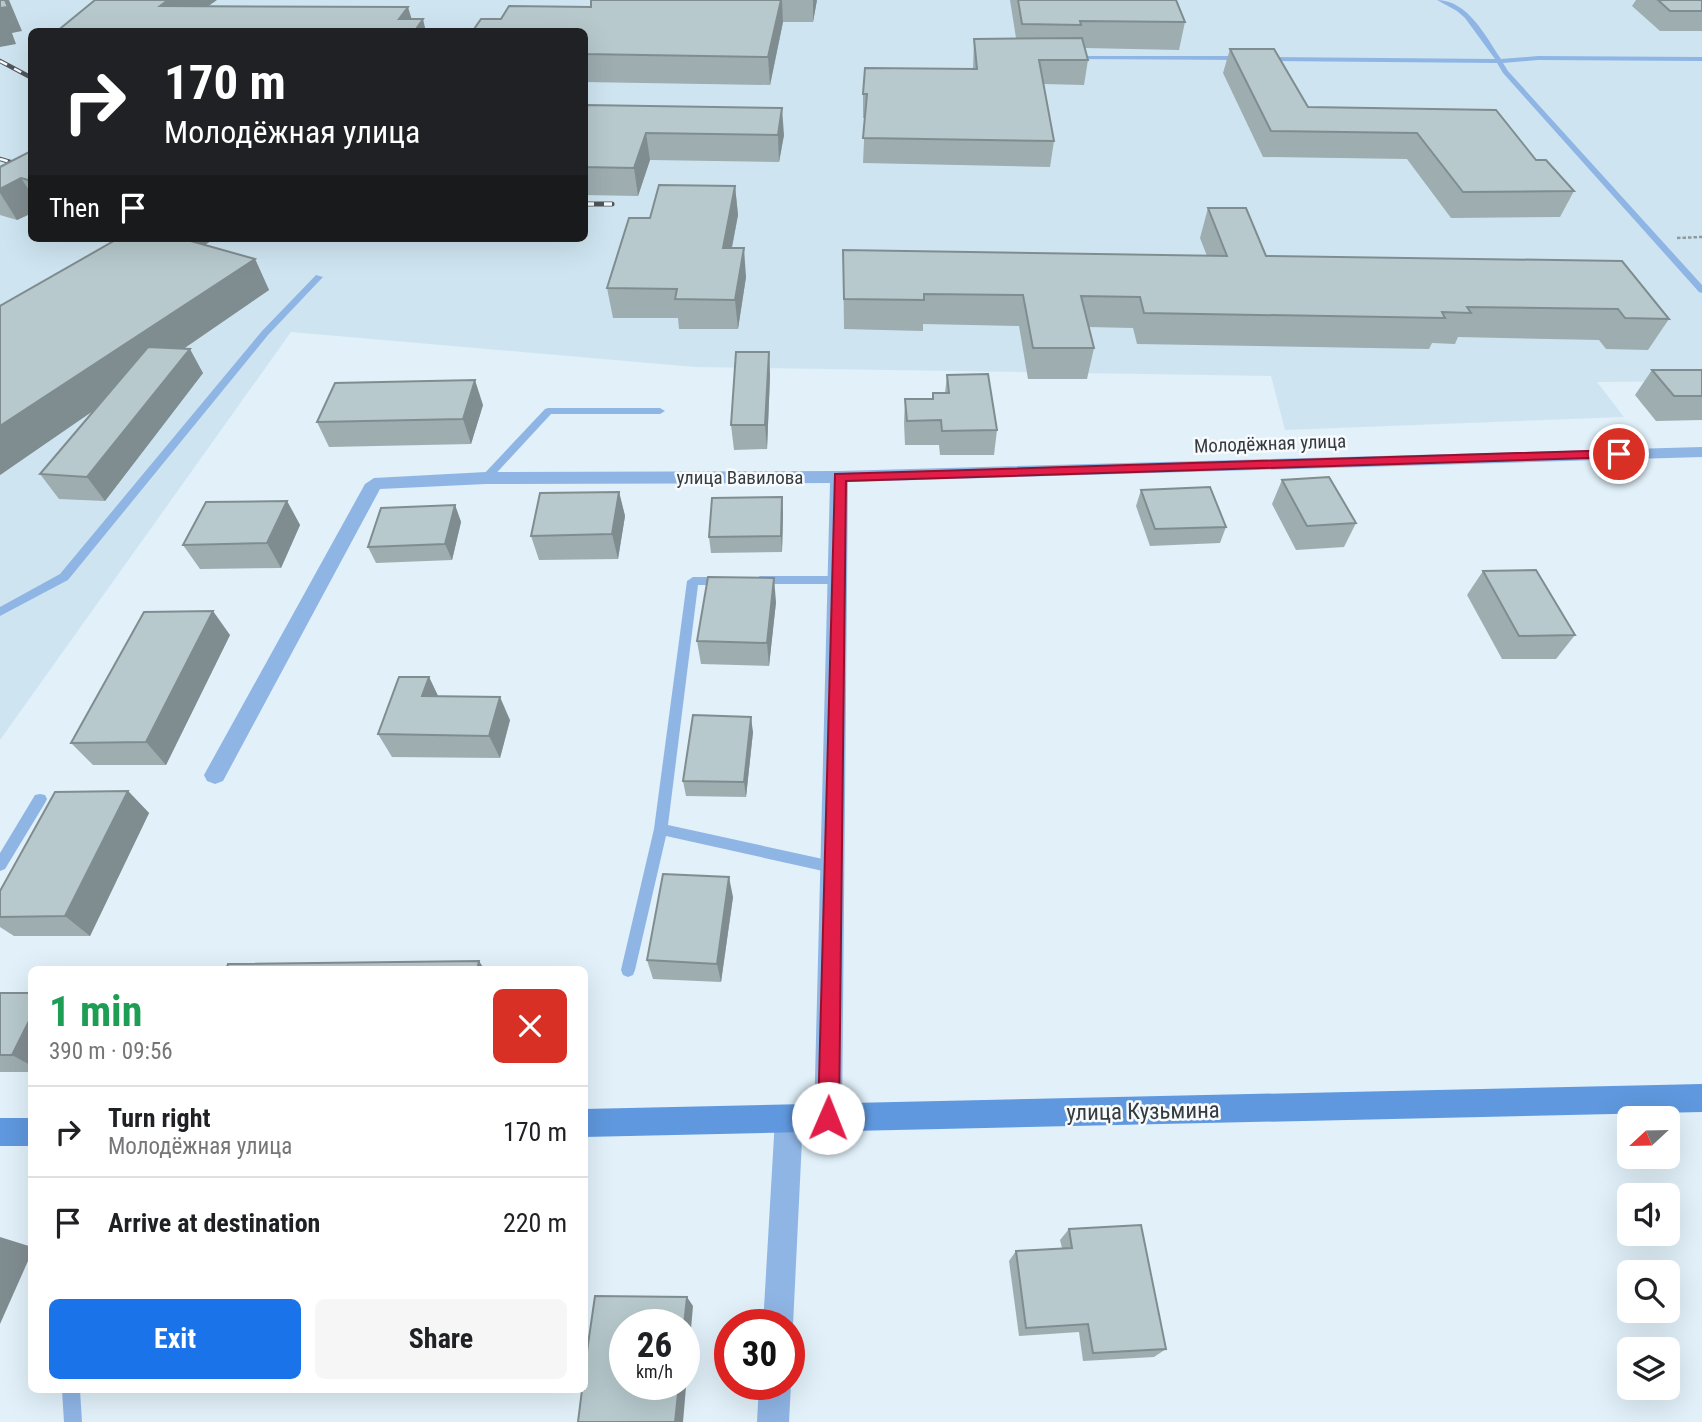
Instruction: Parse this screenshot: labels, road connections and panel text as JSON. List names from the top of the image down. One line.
{"streets":{"main road":["улица Кузьмина"],"street":["Молодёжная улица","улица Вавилова"]},"crossings":[["Молодёжная улица","улица Вавилова"]],"north":"left","page":{"turn":["170 m","Молодёжная улица"],"then":"Then","heading":["1 min","390 m · 09:56"],"list":[{"name":"Turn right","note":"Молодёжная улица","value":"170 m"},{"name":"Arrive at destination","value":"220 m"}],"buttons":["Exit","Share"],"speed":"26 km/h","limit":"30"}}
